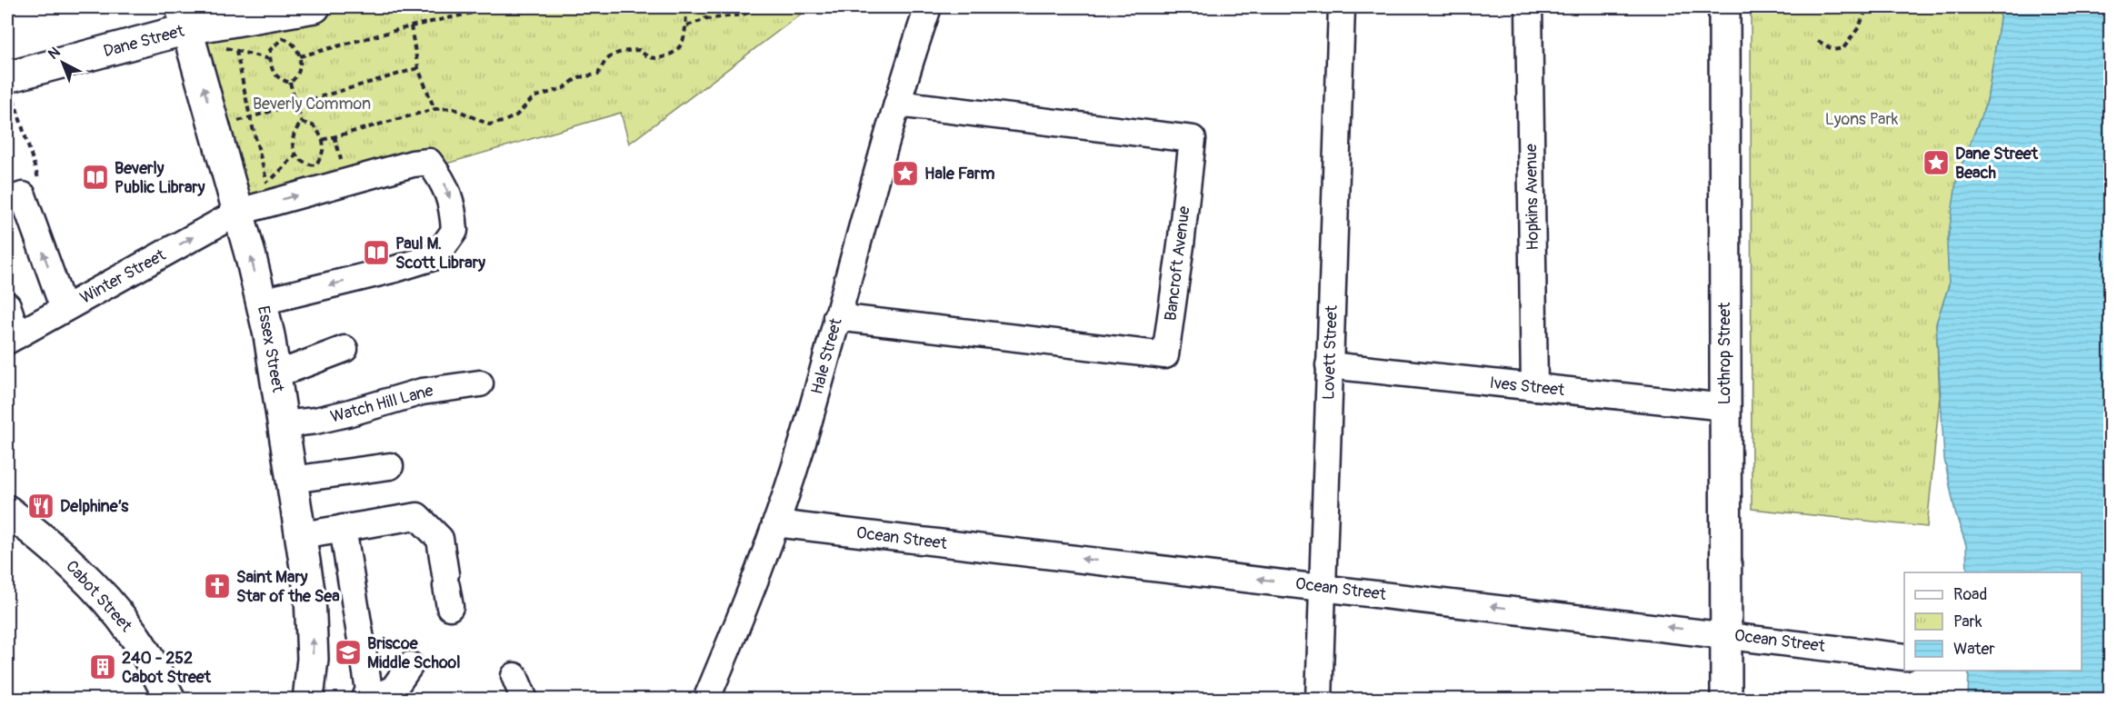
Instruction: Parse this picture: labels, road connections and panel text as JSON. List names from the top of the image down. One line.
{"streets":{"main road":["Dane Street","Essex Street","Lothrop Street","Cabot Street"],"street":["Hopkins Avenue","Bancroft Avenue","Winter Street","Lovett Street","Hale Street","Ives Street","Watch Hill Lane","Ocean Street"]},"crossings":[["Dane Street","Essex Street"],["Hopkins Avenue","Ives Street"],["Bancroft Avenue","Hale Street"],["Winter Street","Essex Street"],["Essex Street","Watch Hill Lane"],["Lovett Street","Ives Street"],["Lovett Street","Ocean Street"],["Lothrop Street","Ives Street"],["Lothrop Street","Ocean Street"],["Hale Street","Ocean Street"]],"one_way":["Essex Street","Ocean Street"],"parks":["Beverly Common","Lyons Park"],"places":{"place":["Dane Street Beach","Hale Farm"],"library":["Beverly Public Library","Paul M. Scott Library"],"restaurant":["Delphine’s"],"church":["Saint Mary Star of the Sea"],"school or university":["Briscoe Middle School"],"building":["240 - 252 Cabot Street"]},"legend":["Road","Park","Water"],"north":"top left"}
